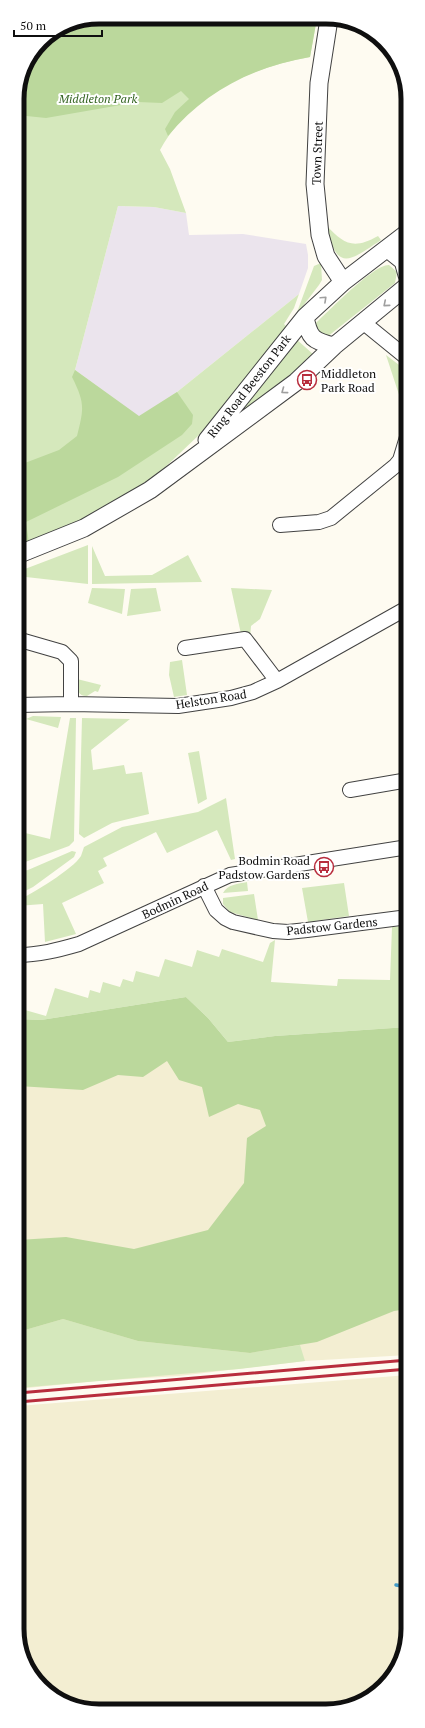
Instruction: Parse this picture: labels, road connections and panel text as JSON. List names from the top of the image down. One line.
{"streets":{"street":["Town Street","Ring Road Beeston Park","Helston Road","Bodmin Road","Padstow Gardens"]},"crossings":[["Town Street","Ring Road Beeston Park"],["Bodmin Road","Padstow Gardens"]],"parks":["Middleton Park"],"places":{"bus stop":["Middleton Park Road","Bodmin Road Padstow Gardens"]},"scale_bar":"50 m"}
